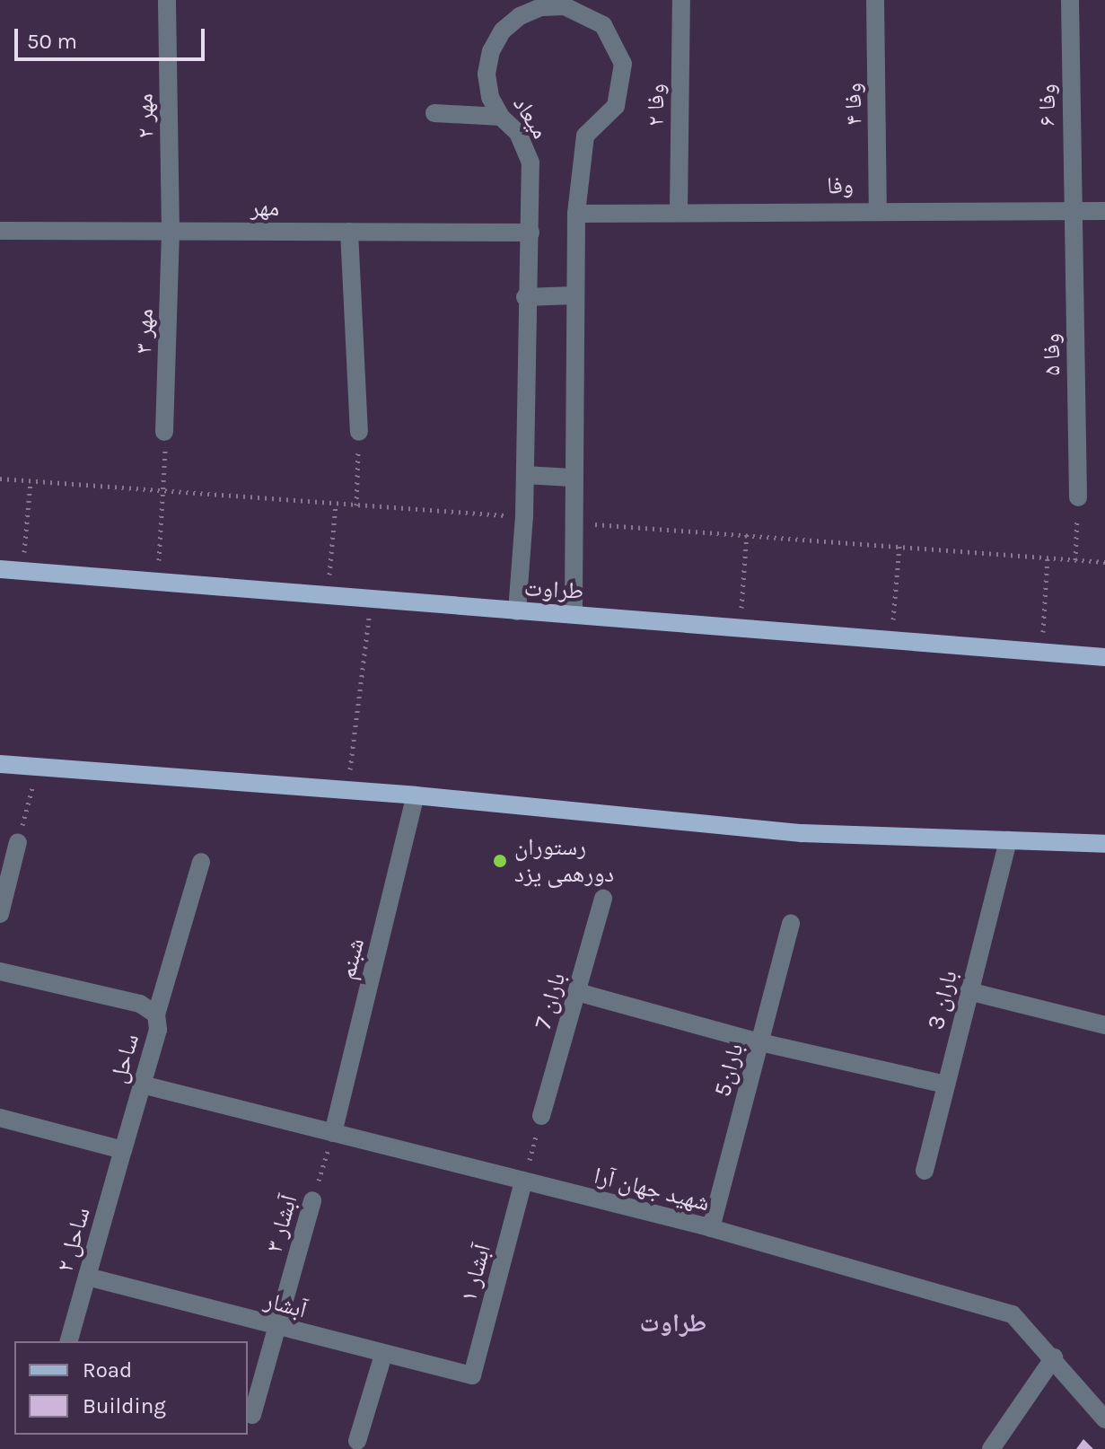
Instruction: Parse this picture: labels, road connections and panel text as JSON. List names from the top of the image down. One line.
{"streets":{"main road":["طراوت"],"street":["وفا ۴","وفا ۲","وفا ۶","مهر ۲","میعاد","وفا","مهر","مهر ۳","وفا ۵","شبنم","باران 3","باران 7","ساحل","باران5","شهید جهان آرا","آبشار ۳","ساحل ۲","آبشار ۱","آبشار"]},"crossings":[["وفا ۴","وفا"],["وفا ۲","وفا"],["وفا ۶","وفا"],["وفا ۶","وفا ۵"],["مهر ۲","مهر"],["مهر ۲","مهر ۳"],["میعاد","وفا"],["میعاد","مهر"],["میعاد","طراوت"],["وفا","وفا ۵"],["مهر","مهر ۳"],["شبنم","شهید جهان آرا"],["شبنم","آبشار ۳"],["ساحل","شهید جهان آرا"],["ساحل","ساحل ۲"],["باران5","شهید جهان آرا"],["شهید جهان آرا","آبشار ۳"],["شهید جهان آرا","آبشار ۱"],["آبشار ۳","آبشار"],["ساحل ۲","آبشار"],["آبشار ۱","آبشار"]],"districts":["طراوت"],"places":["رستوران دورهمی یزد"],"legend":["Road","Building"],"scale_bar":"50 m"}
